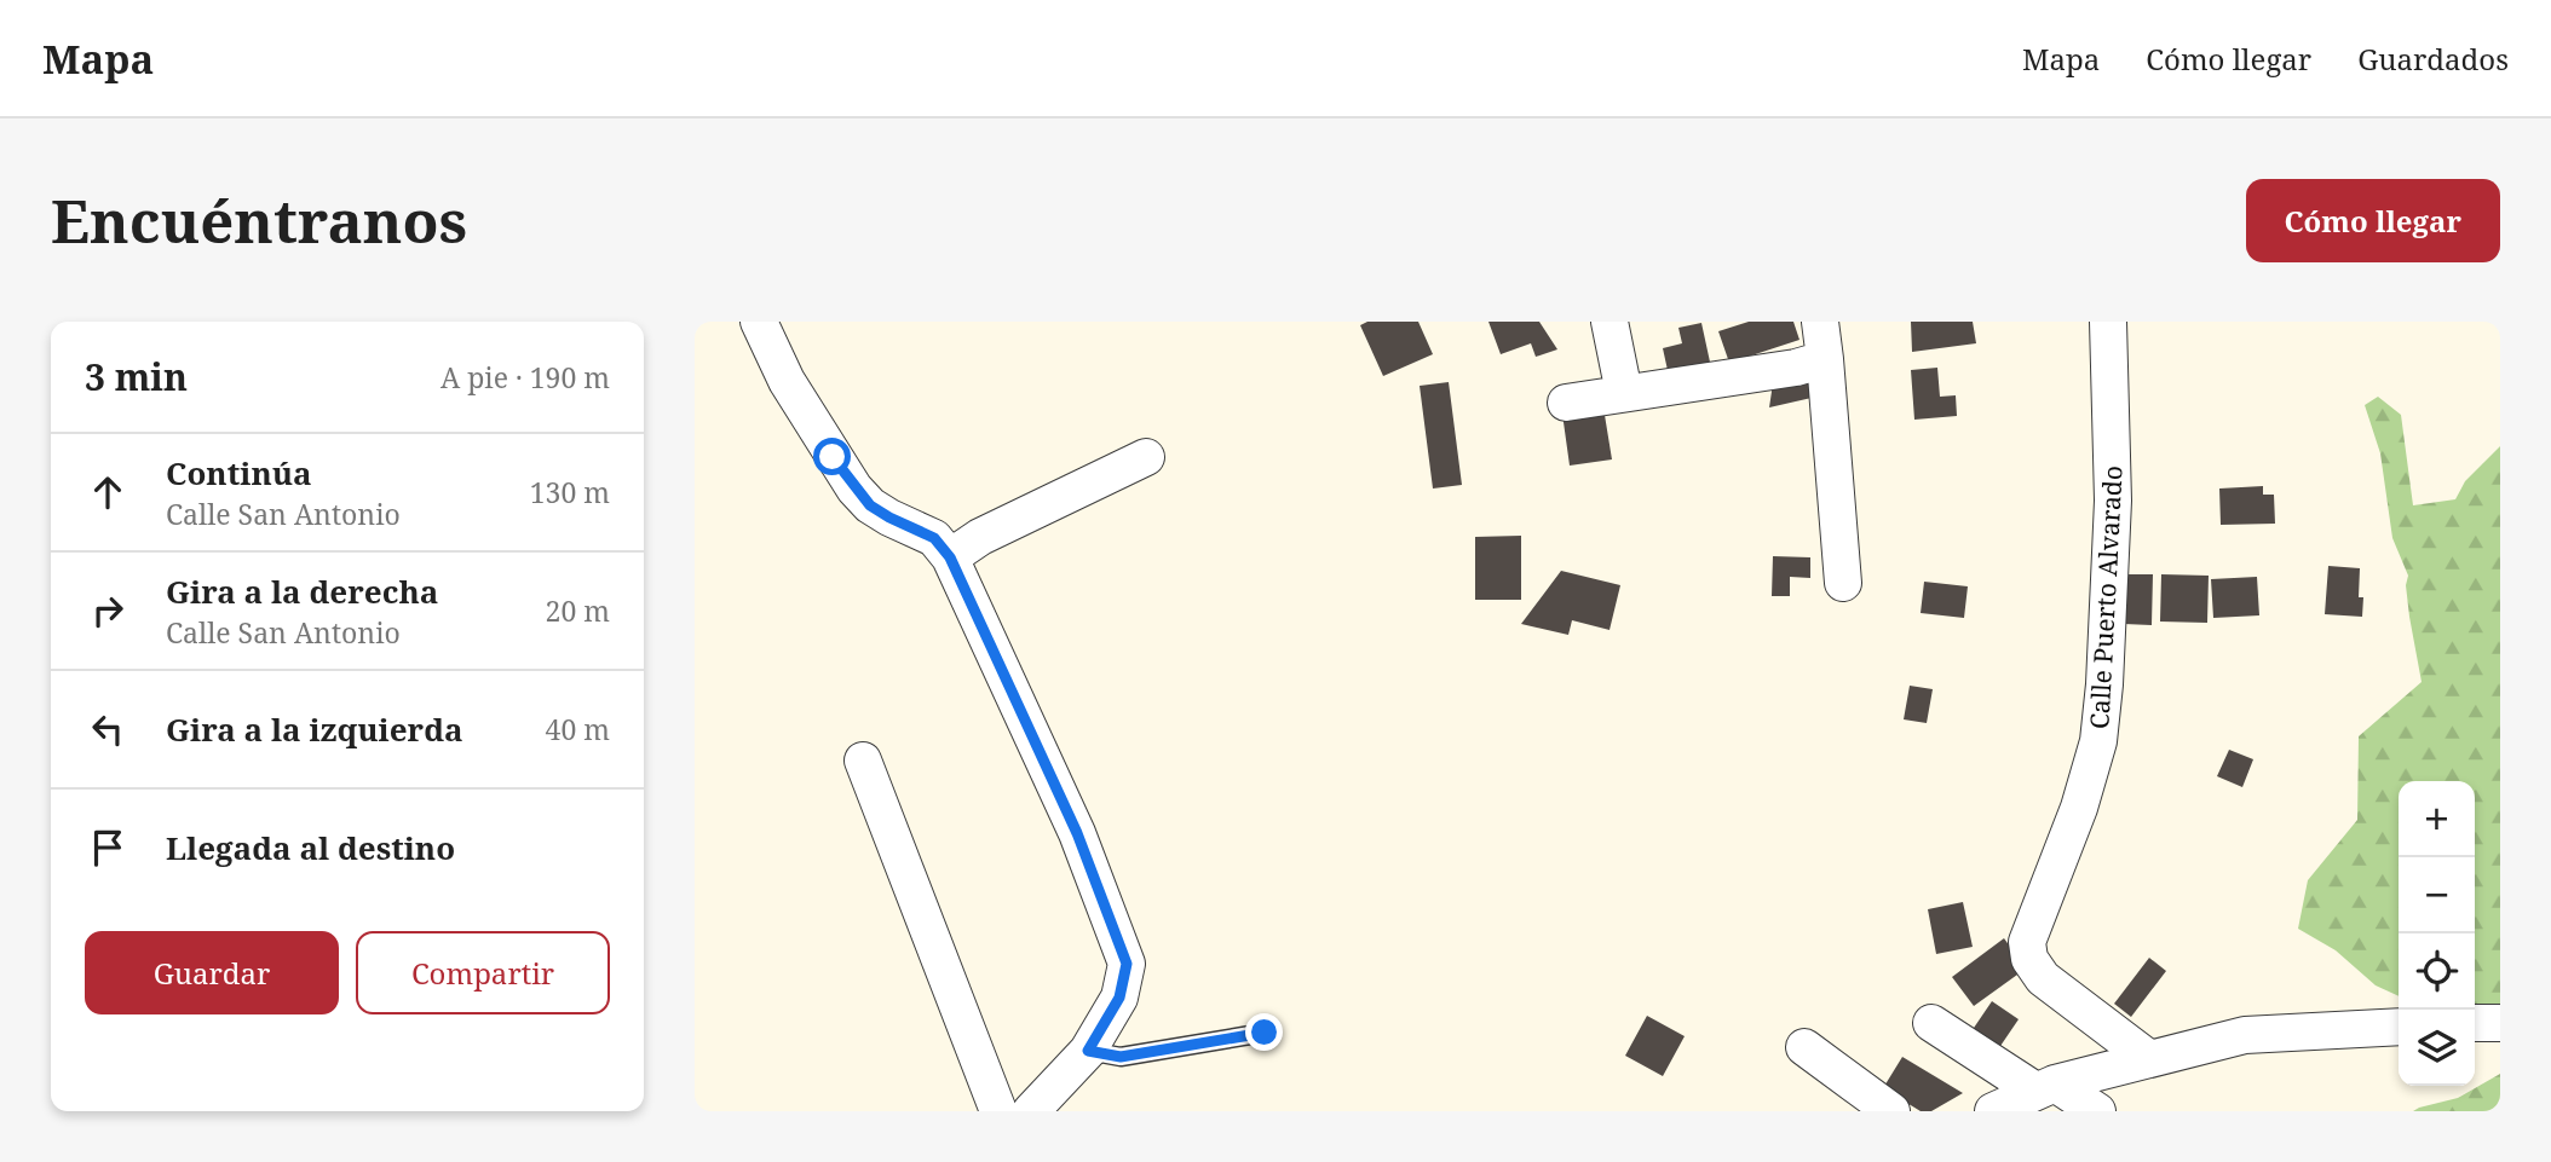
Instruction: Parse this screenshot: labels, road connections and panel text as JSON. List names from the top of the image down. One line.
{"streets":{"street":["Calle Puerto Alvarado"]},"page":{"header":"Mapa","nav":["Mapa","Cómo llegar","Guardados"],"buttons":["Cómo llegar",["Guardar","Compartir"]],"title":"Encuéntranos","heading":["3 min","A pie · 190 m"],"list":[["Continúa","Calle San Antonio","130 m"],["Gira a la derecha","Calle San Antonio","20 m"],["Gira a la izquierda","40 m"],"Llegada al destino"],"map_buttons":["+","−"]}}
